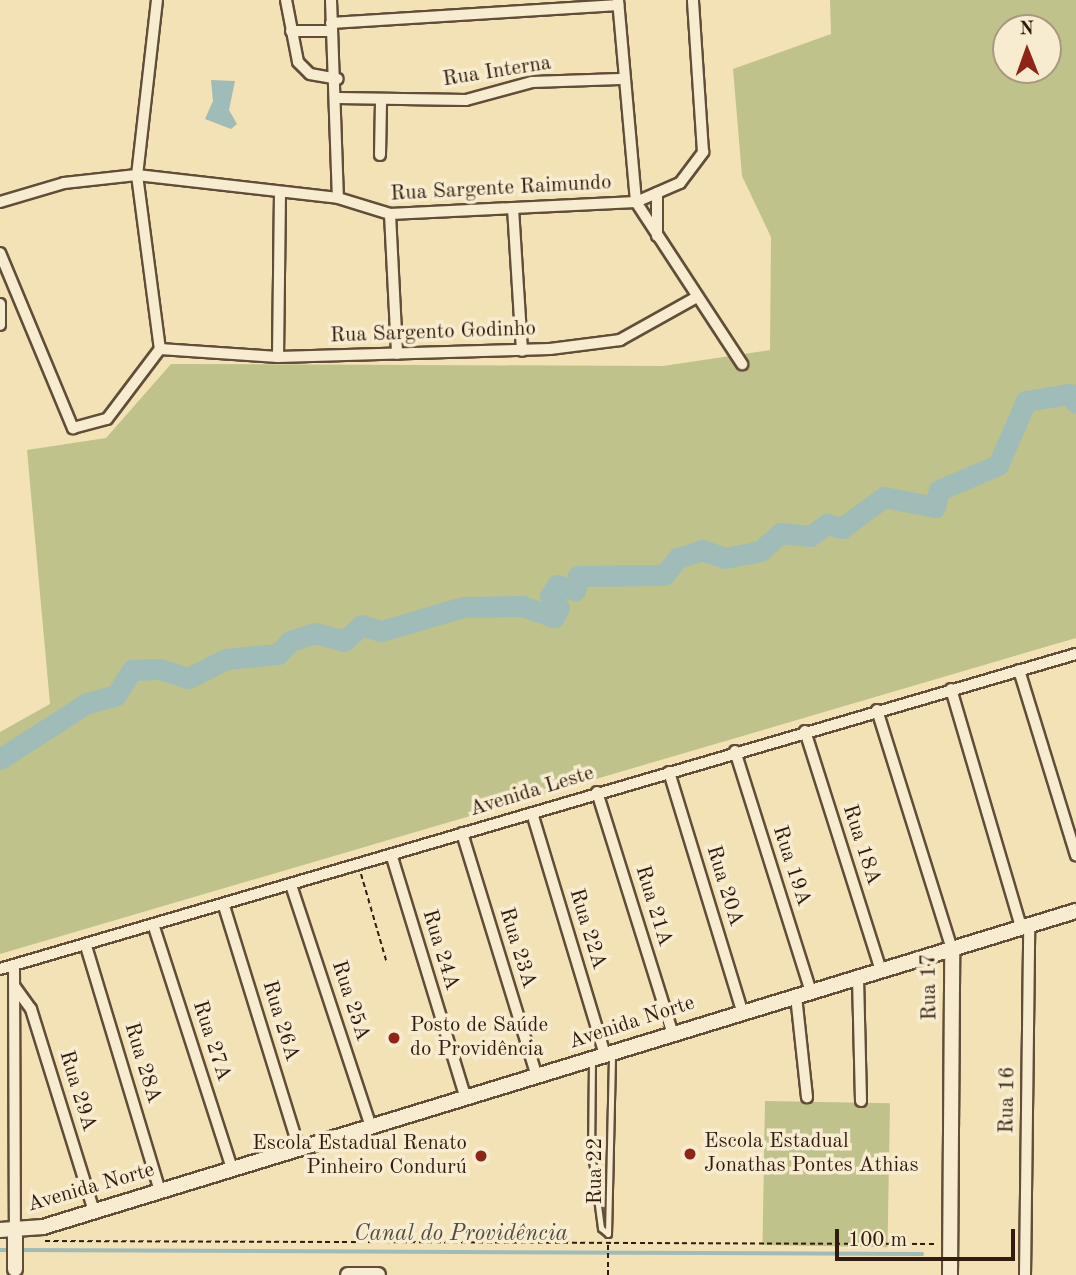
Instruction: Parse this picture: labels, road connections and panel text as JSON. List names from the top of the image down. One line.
{"streets":{"street":["Rua Interna","Rua Sargente Raimundo","Rua Sargento Godinho","Avenida Leste","Rua 18A","Rua 19A","Rua 20A","Rua 21A","Rua 22A","Rua 23A","Rua 24A","Rua 17","Rua 25A","Rua 26A","Avenida Norte","Rua 27A","Rua 28A","Rua 29A","Rua 16"],"lane":["Rua 22"]},"crossings":[["Rua Sargente Raimundo","Rua Sargento Godinho"],["Avenida Leste","Rua 18A"],["Avenida Leste","Rua 19A"],["Avenida Leste","Rua 20A"],["Avenida Leste","Rua 21A"],["Avenida Leste","Rua 22A"],["Avenida Leste","Rua 23A"],["Avenida Leste","Rua 24A"],["Avenida Leste","Rua 17"],["Avenida Leste","Rua 25A"],["Avenida Leste","Rua 26A"],["Avenida Leste","Rua 27A"],["Avenida Leste","Rua 28A"],["Avenida Leste","Rua 16"],["Rua 18A","Avenida Norte"],["Rua 19A","Avenida Norte"],["Rua 20A","Avenida Norte"],["Rua 21A","Avenida Norte"],["Rua 22A","Avenida Norte"],["Rua 22A","Rua 22"],["Rua 23A","Avenida Norte"],["Rua 24A","Avenida Norte"],["Rua 17","Avenida Norte"],["Rua 25A","Avenida Norte"],["Rua 26A","Avenida Norte"],["Avenida Norte","Rua 27A"],["Avenida Norte","Rua 28A"],["Avenida Norte","Rua 29A"],["Avenida Norte","Rua 16"],["Avenida Norte","Rua 22"]],"water":["Canal do Providência"],"places":["Posto de Saúde do Providência","Escola Estadual Jonathas Pontes Athias","Escola Estadual Renato Pinheiro Condurú"],"scale_bar":"100 m","north":"top"}
